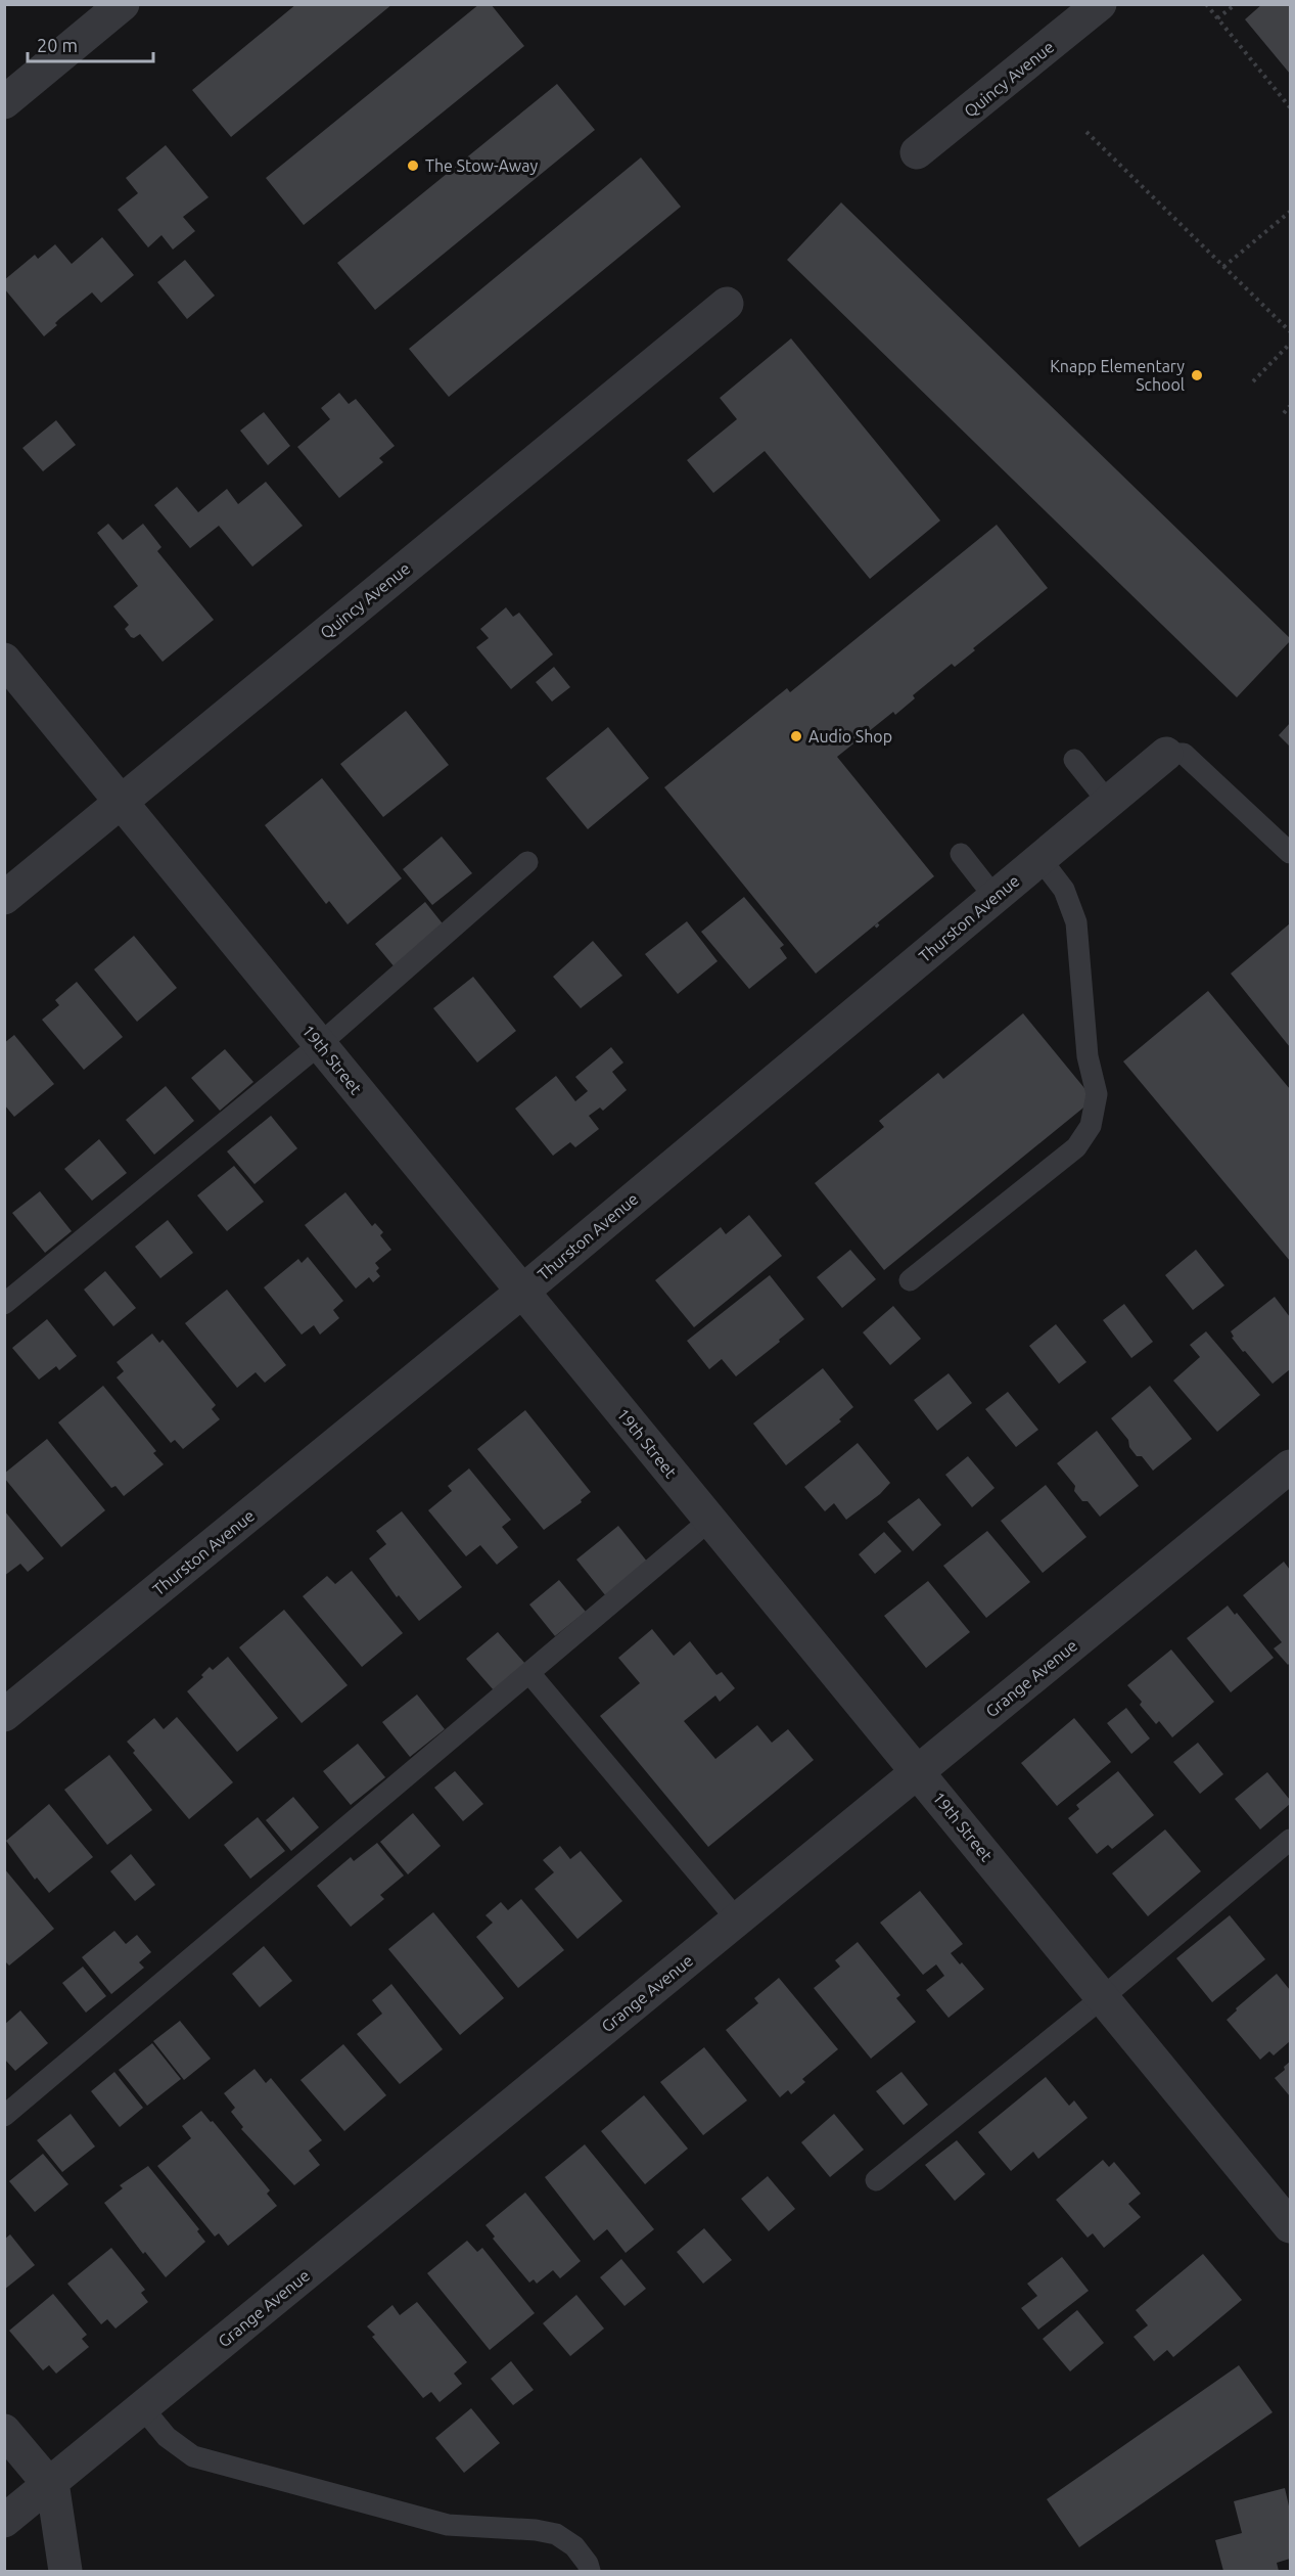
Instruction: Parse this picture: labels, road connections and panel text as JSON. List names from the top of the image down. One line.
{"streets":{"street":["Quincy Avenue","Thurston Avenue","19th Street","Grange Avenue"]},"crossings":[["Quincy Avenue","19th Street"],["Thurston Avenue","19th Street"],["19th Street","Grange Avenue"]],"places":["The Stow-Away","Knapp Elementary School","Audio Shop"],"scale_bar":"20 m"}
